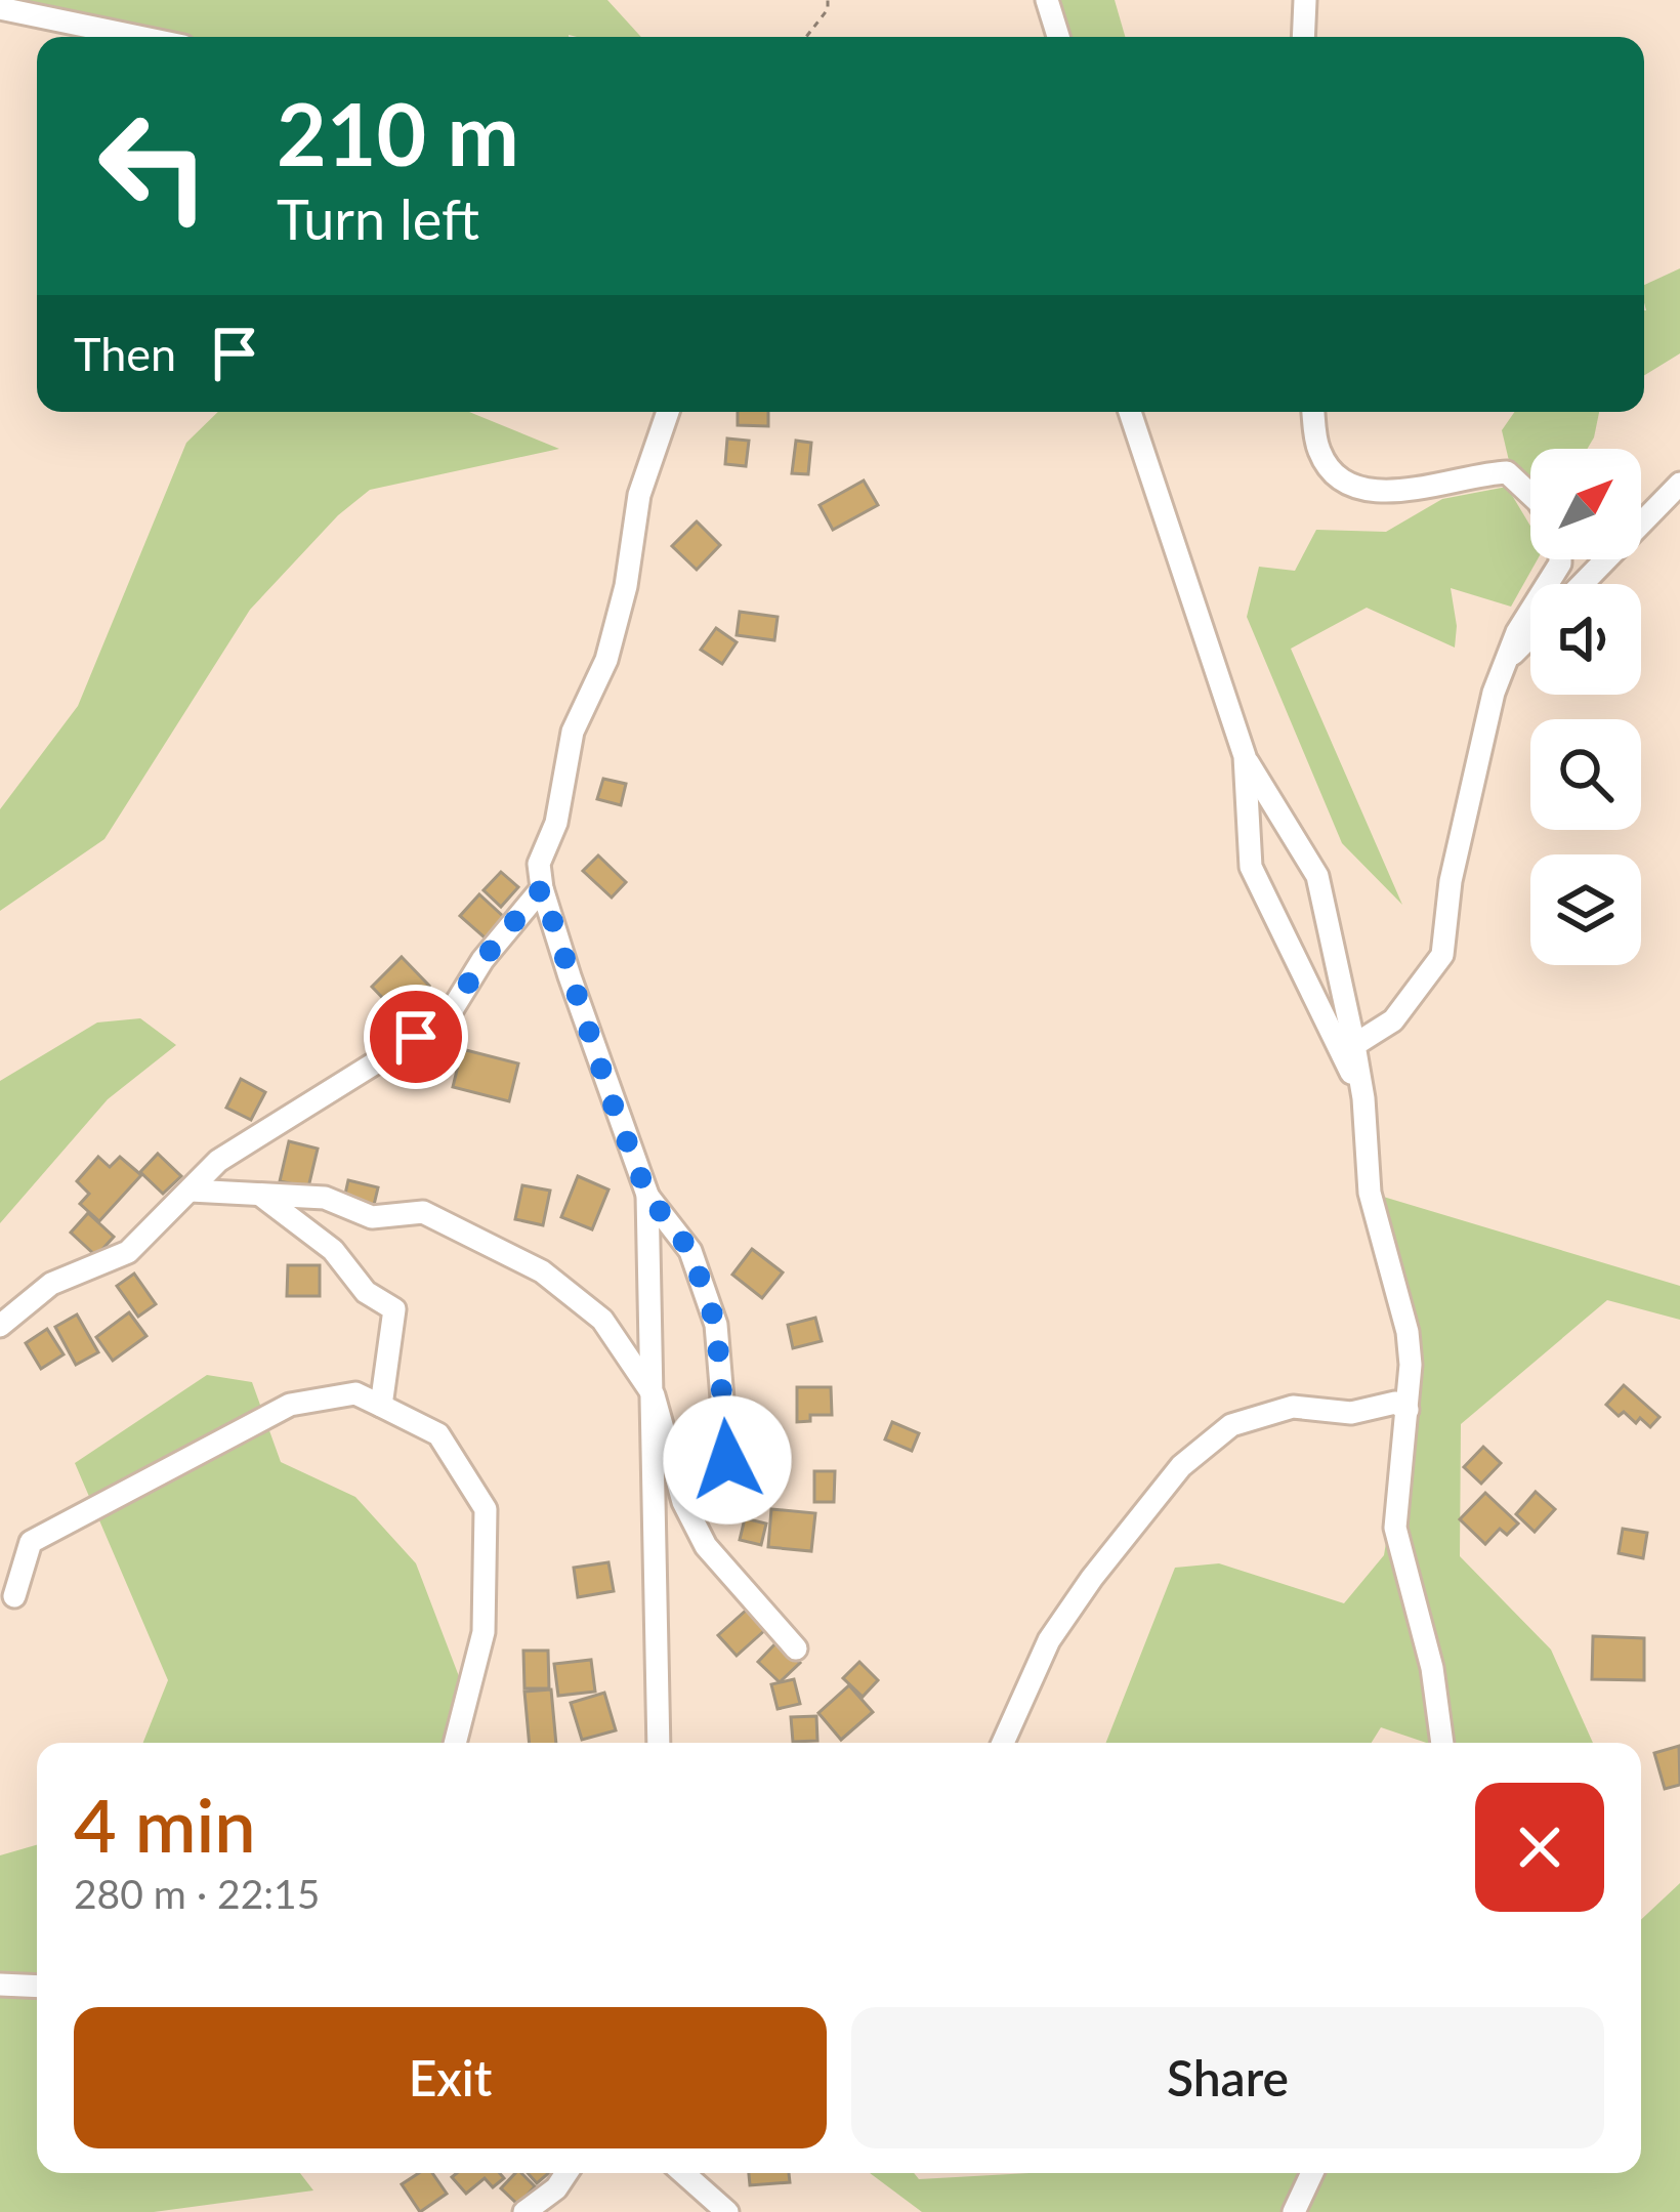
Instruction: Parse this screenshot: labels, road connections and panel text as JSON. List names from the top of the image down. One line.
{"north":"top right","page":{"turn":["210 m","Turn left"],"then":"Then","heading":["4 min","280 m · 22:15"],"buttons":["Exit","Share"]}}
